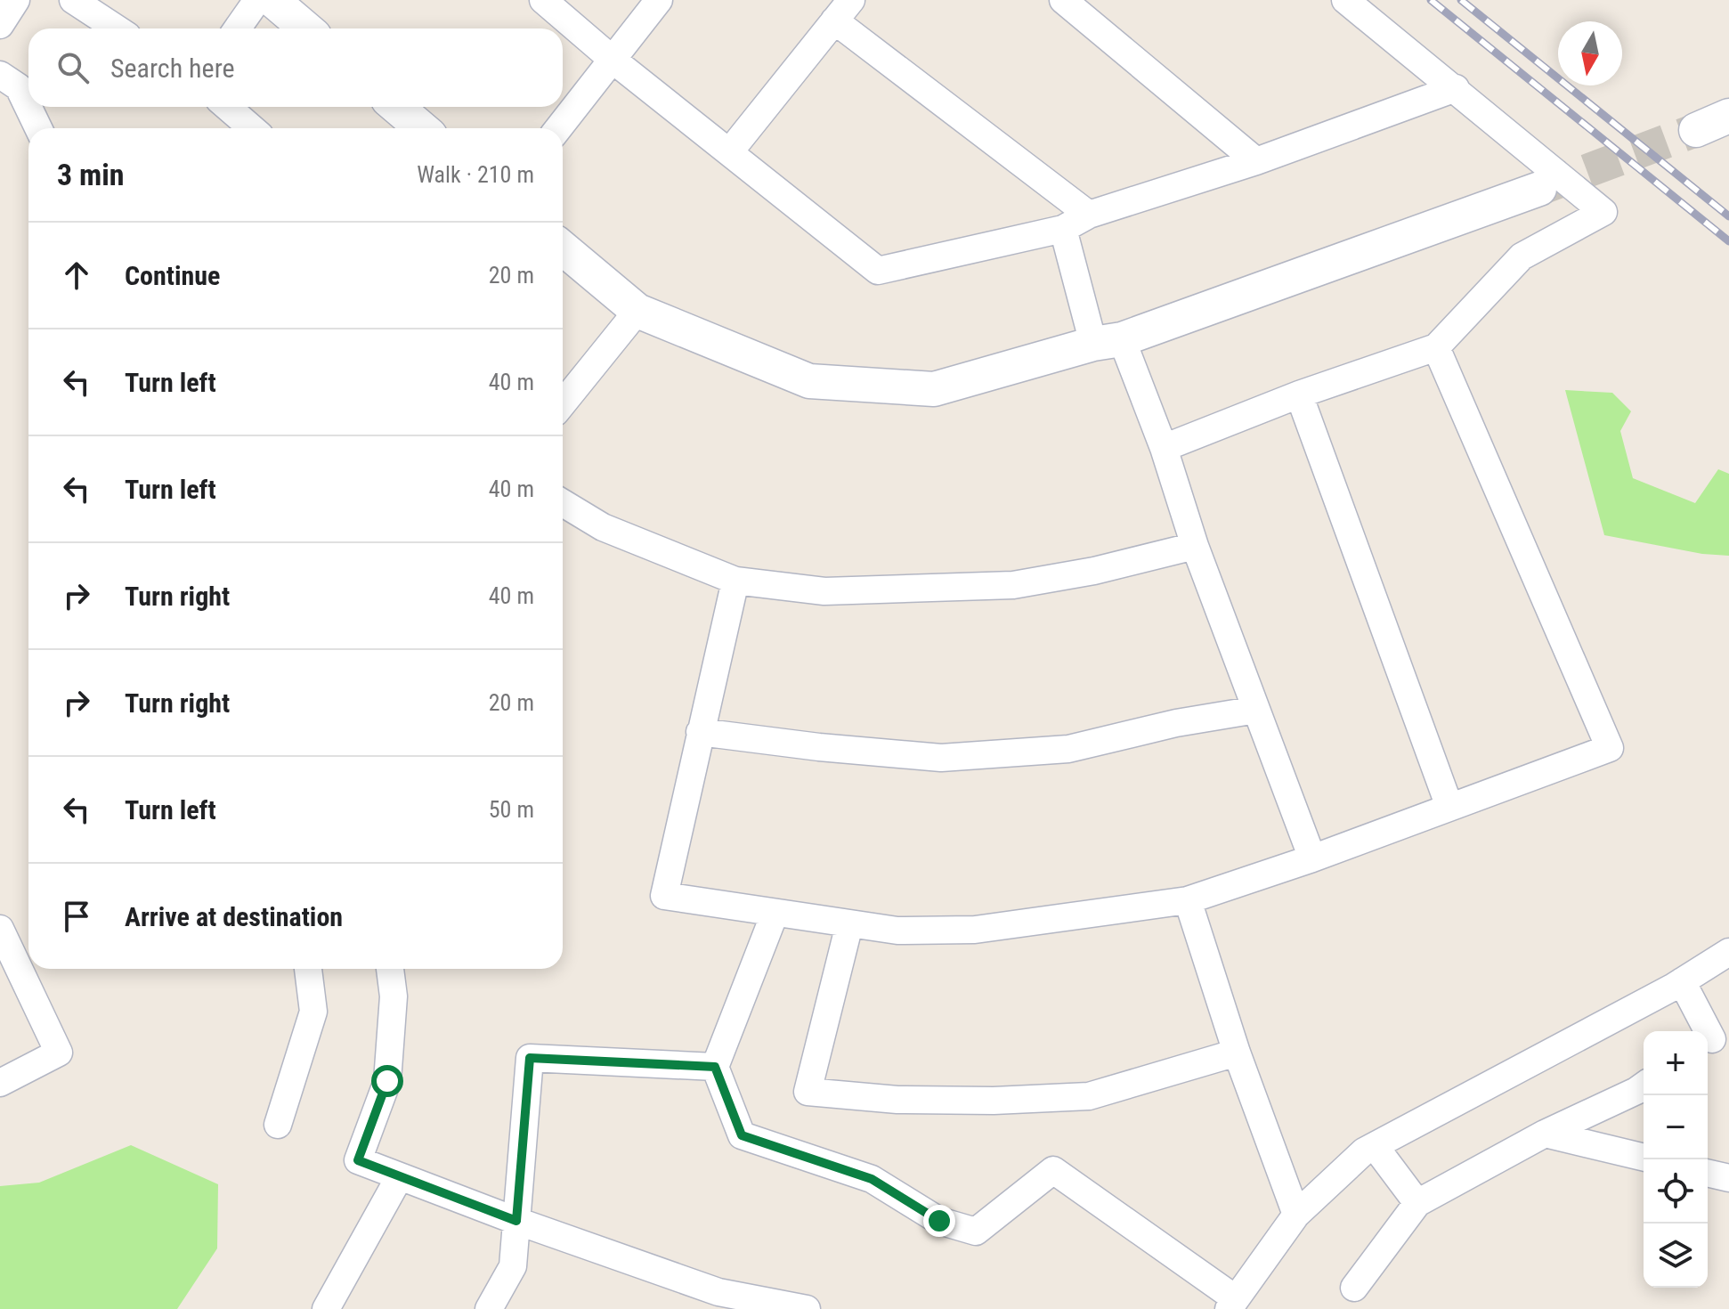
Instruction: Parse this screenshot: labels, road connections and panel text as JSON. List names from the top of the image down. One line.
{"north":"bottom","page":{"search":"Search here","heading":["3 min","Walk · 210 m"],"list":[["Continue","20 m"],["Turn left","40 m"],["Turn left","40 m"],["Turn right","40 m"],["Turn right","20 m"],["Turn left","50 m"],"Arrive at destination"],"map_buttons":["+","−"]}}
